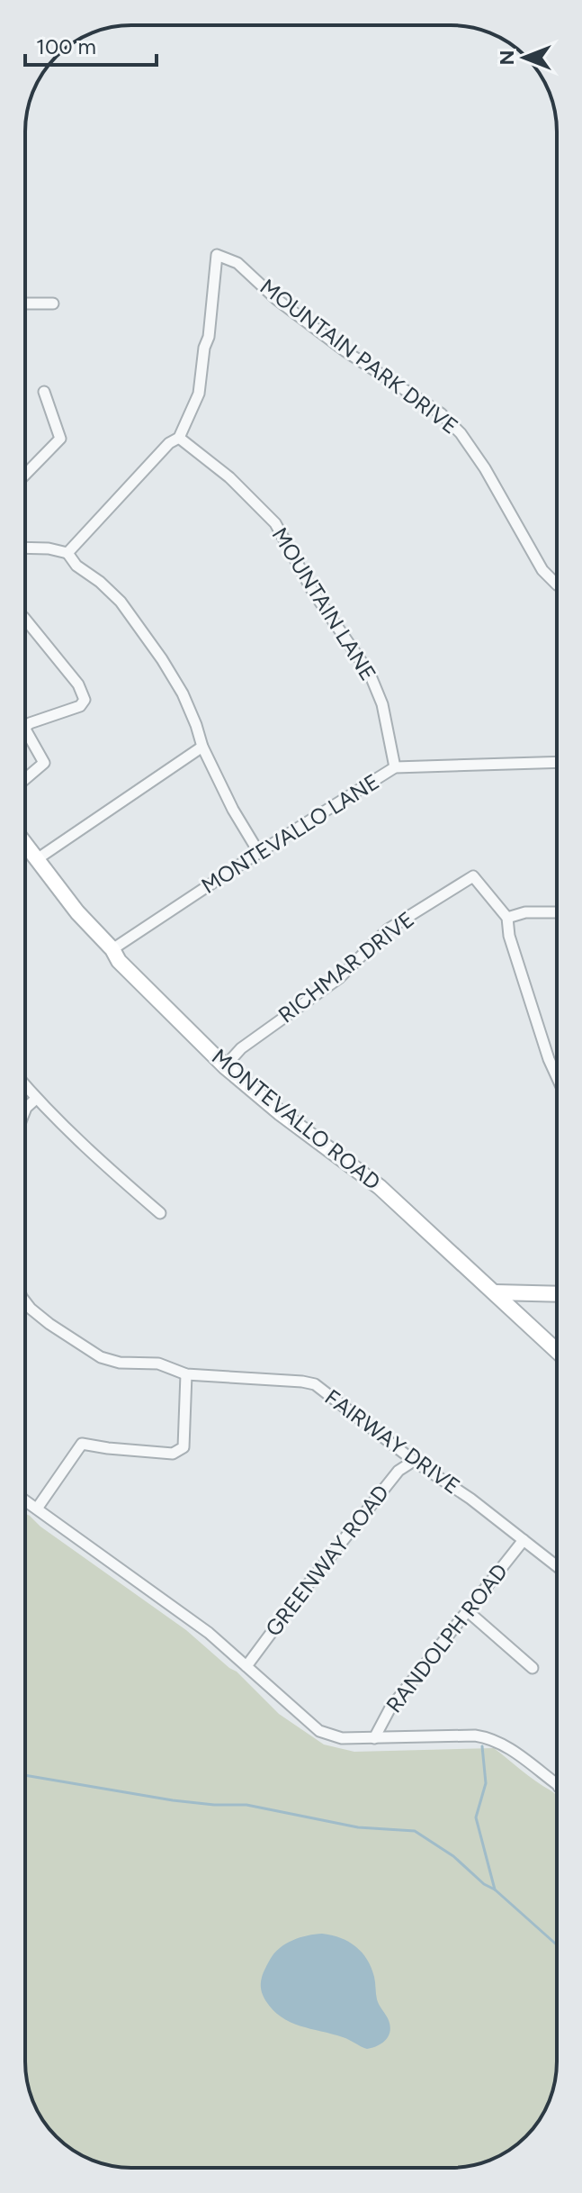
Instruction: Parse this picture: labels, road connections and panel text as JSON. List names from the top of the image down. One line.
{"streets":{"main road":["MONTEVALLO ROAD"],"street":["MOUNTAIN PARK DRIVE","MOUNTAIN LANE","MONTEVALLO LANE","RICHMAR DRIVE","FAIRWAY DRIVE","GREENWAY ROAD","RANDOLPH ROAD"]},"crossings":[["MOUNTAIN PARK DRIVE","MOUNTAIN LANE"],["MOUNTAIN LANE","MONTEVALLO LANE"],["MONTEVALLO LANE","MONTEVALLO ROAD"],["RICHMAR DRIVE","MONTEVALLO ROAD"],["FAIRWAY DRIVE","GREENWAY ROAD"],["FAIRWAY DRIVE","RANDOLPH ROAD"]],"scale_bar":"100 m","north":"left"}
